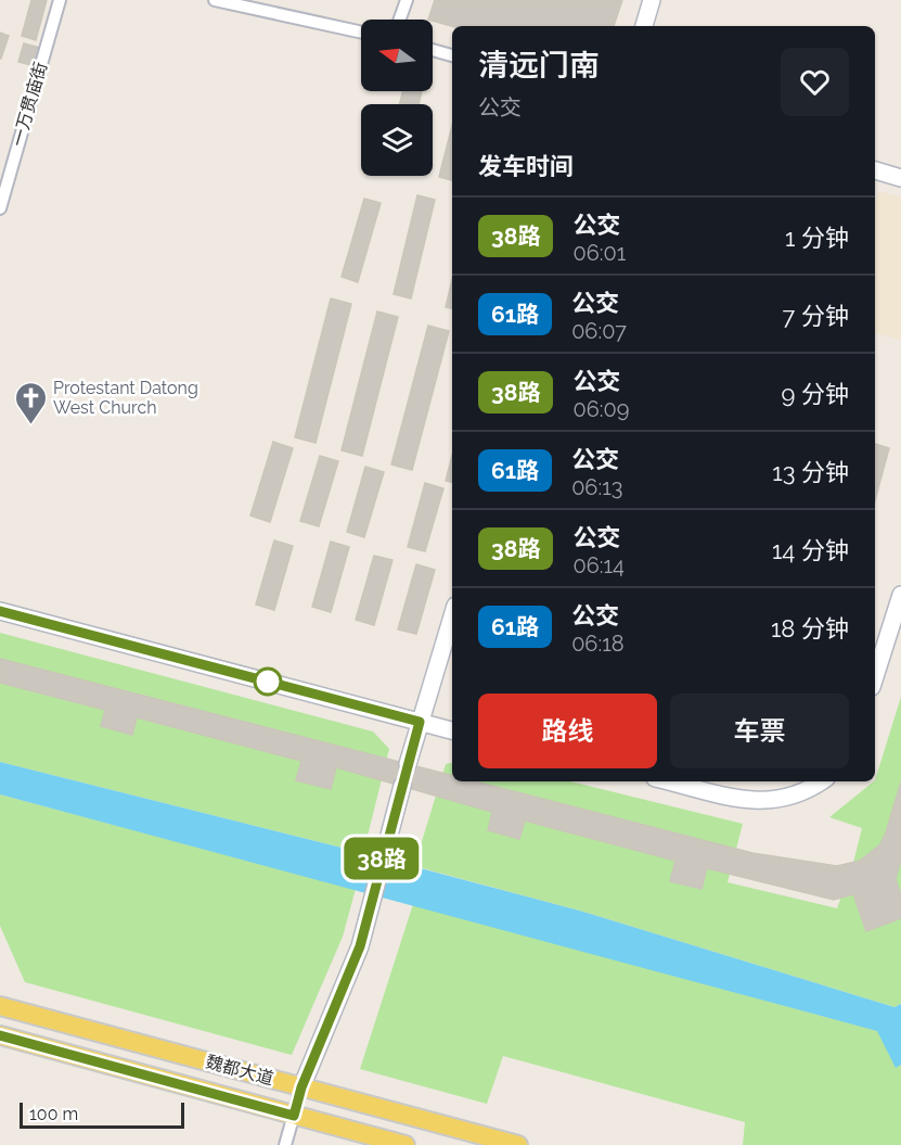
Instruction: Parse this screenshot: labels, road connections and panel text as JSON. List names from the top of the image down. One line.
{"streets":{"main road":["魏都大道"],"street":["一万贯庙街"]},"places":{"church":["Protestant Datong West Church"]},"lines":["bus line 38路"],"scale_bar":"100 m","north":"left","page":{"on_map":"38路","heading":[["清远门南","公交"],"发车时间"],"list":[{"mark":"38路","name":"公交","note":"06:01","value":"1 分钟"},{"mark":"61路","name":"公交","note":"06:07","value":"7 分钟"},{"mark":"38路","name":"公交","note":"06:09","value":"9 分钟"},{"mark":"61路","name":"公交","note":"06:13","value":"13 分钟"},{"mark":"38路","name":"公交","note":"06:14","value":"14 分钟"},{"mark":"61路","name":"公交","note":"06:18","value":"18 分钟"}],"buttons":["路线","车票"],"scale":"100 m"}}
